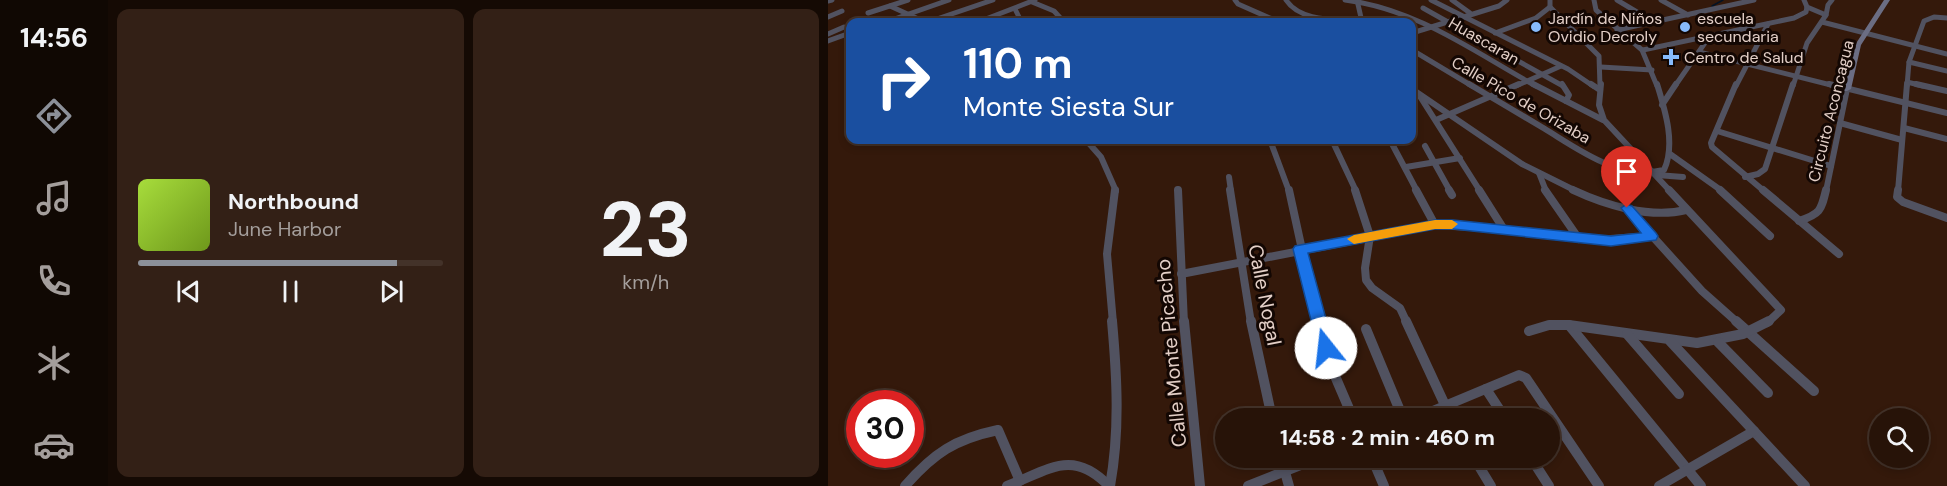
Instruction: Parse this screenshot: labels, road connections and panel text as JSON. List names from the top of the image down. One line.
{"streets":{"street":["Huascaran","Calle Pico de Orizaba","Circuito Aconcagua","Calle Nogal","Calle Monte Picacho"]},"crossings":[["Huascaran","Calle Pico de Orizaba"]],"places":{"other":["Jardín de Niños Ovidio Decroly","escuela secundaria"],"health":["Centro de Salud"]},"page":{"tabs":"14:56","tile":["23","km/h"],"turn":["110 m","Monte Siesta Sur"],"song":["Northbound","June Harbor"],"limit":"30","trip":"14:58 · 2 min · 460 m"}}
